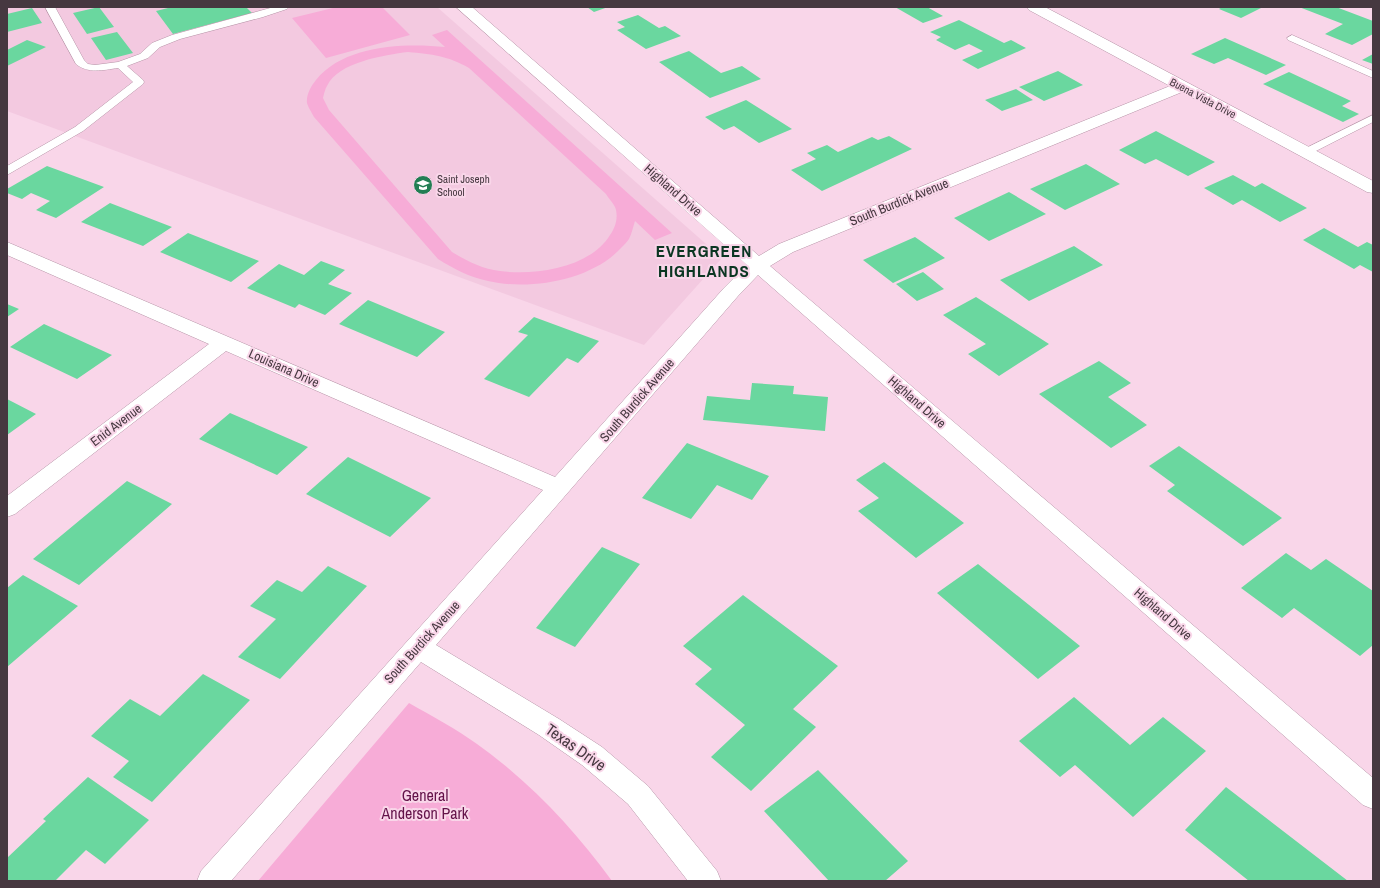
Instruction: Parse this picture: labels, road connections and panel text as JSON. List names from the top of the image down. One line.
{"streets":{"street":["Buena Vista Drive","Highland Drive","South Burdick Avenue","Louisiana Drive","Enid Avenue","Texas Drive"]},"crossings":[["Buena Vista Drive","South Burdick Avenue"],["Highland Drive","South Burdick Avenue"],["South Burdick Avenue","Louisiana Drive"],["South Burdick Avenue","Texas Drive"],["Louisiana Drive","Enid Avenue"]],"districts":["EVERGREEN HIGHLANDS"],"parks":["General Anderson Park"],"places":{"school or university":["Saint Joseph School"]}}
